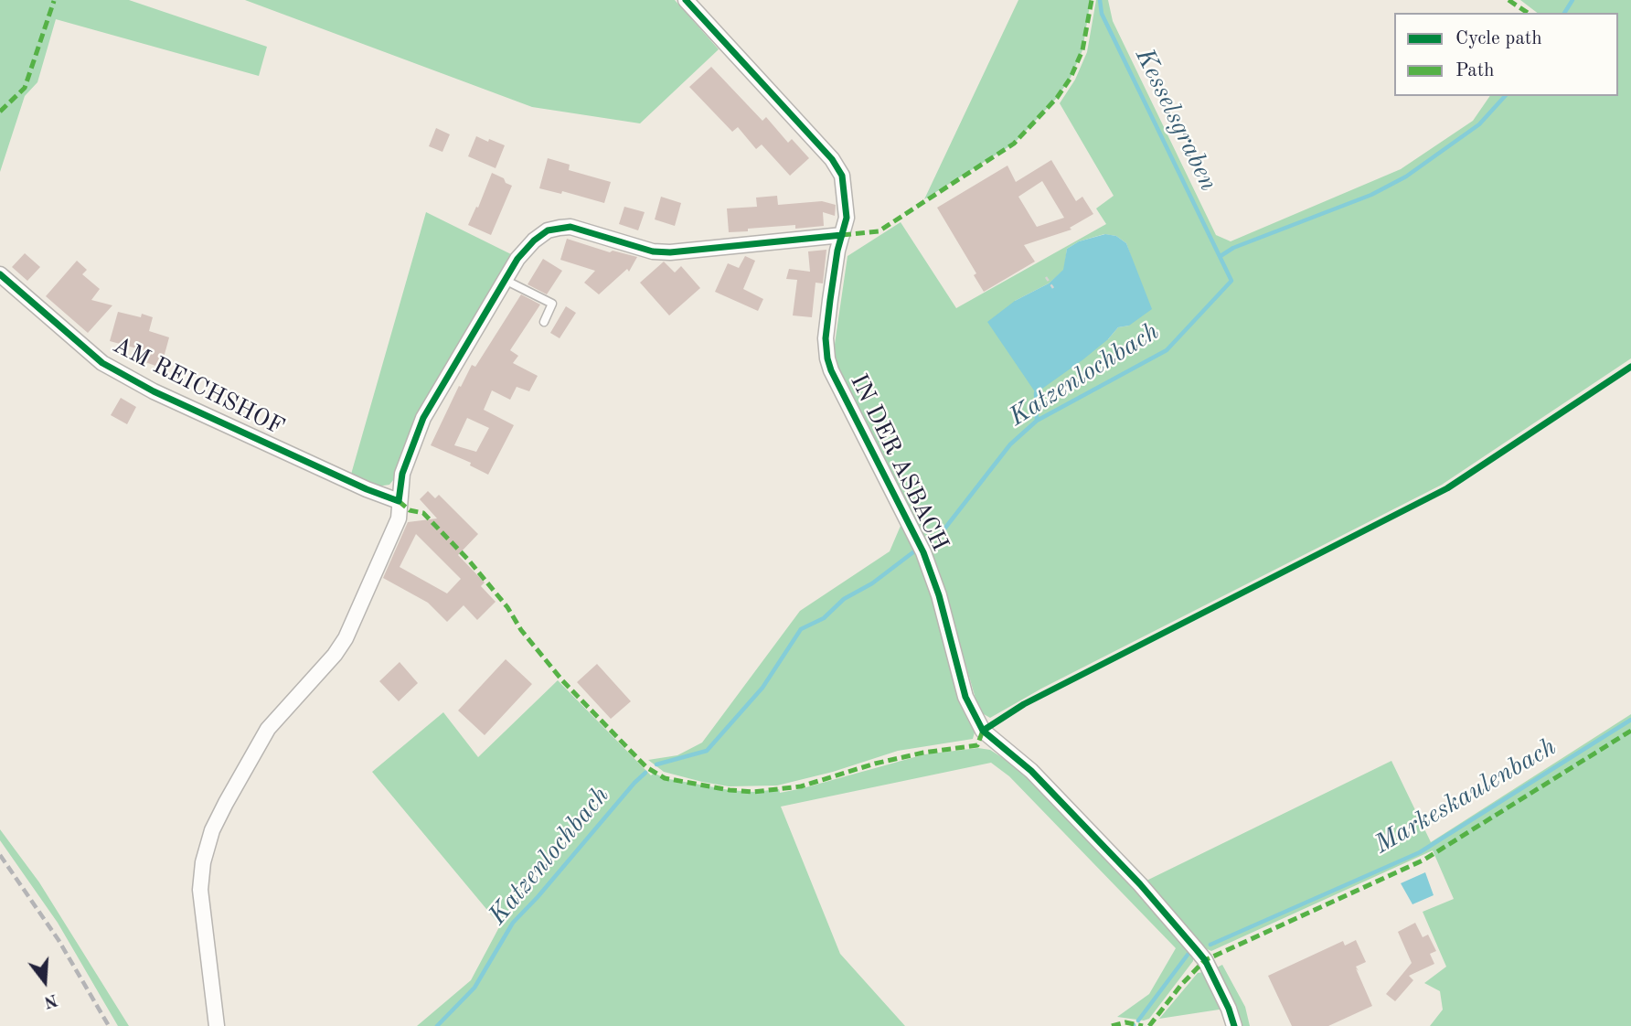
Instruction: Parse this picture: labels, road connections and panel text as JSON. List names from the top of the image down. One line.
{"streets":{"street":["AM REICHSHOF","IN DER ASBACH"]},"water":["Kesselsgraben","Katzenlochbach","Markeskaulenbach"],"legend":["Cycle path","Path"],"north":"bottom"}
